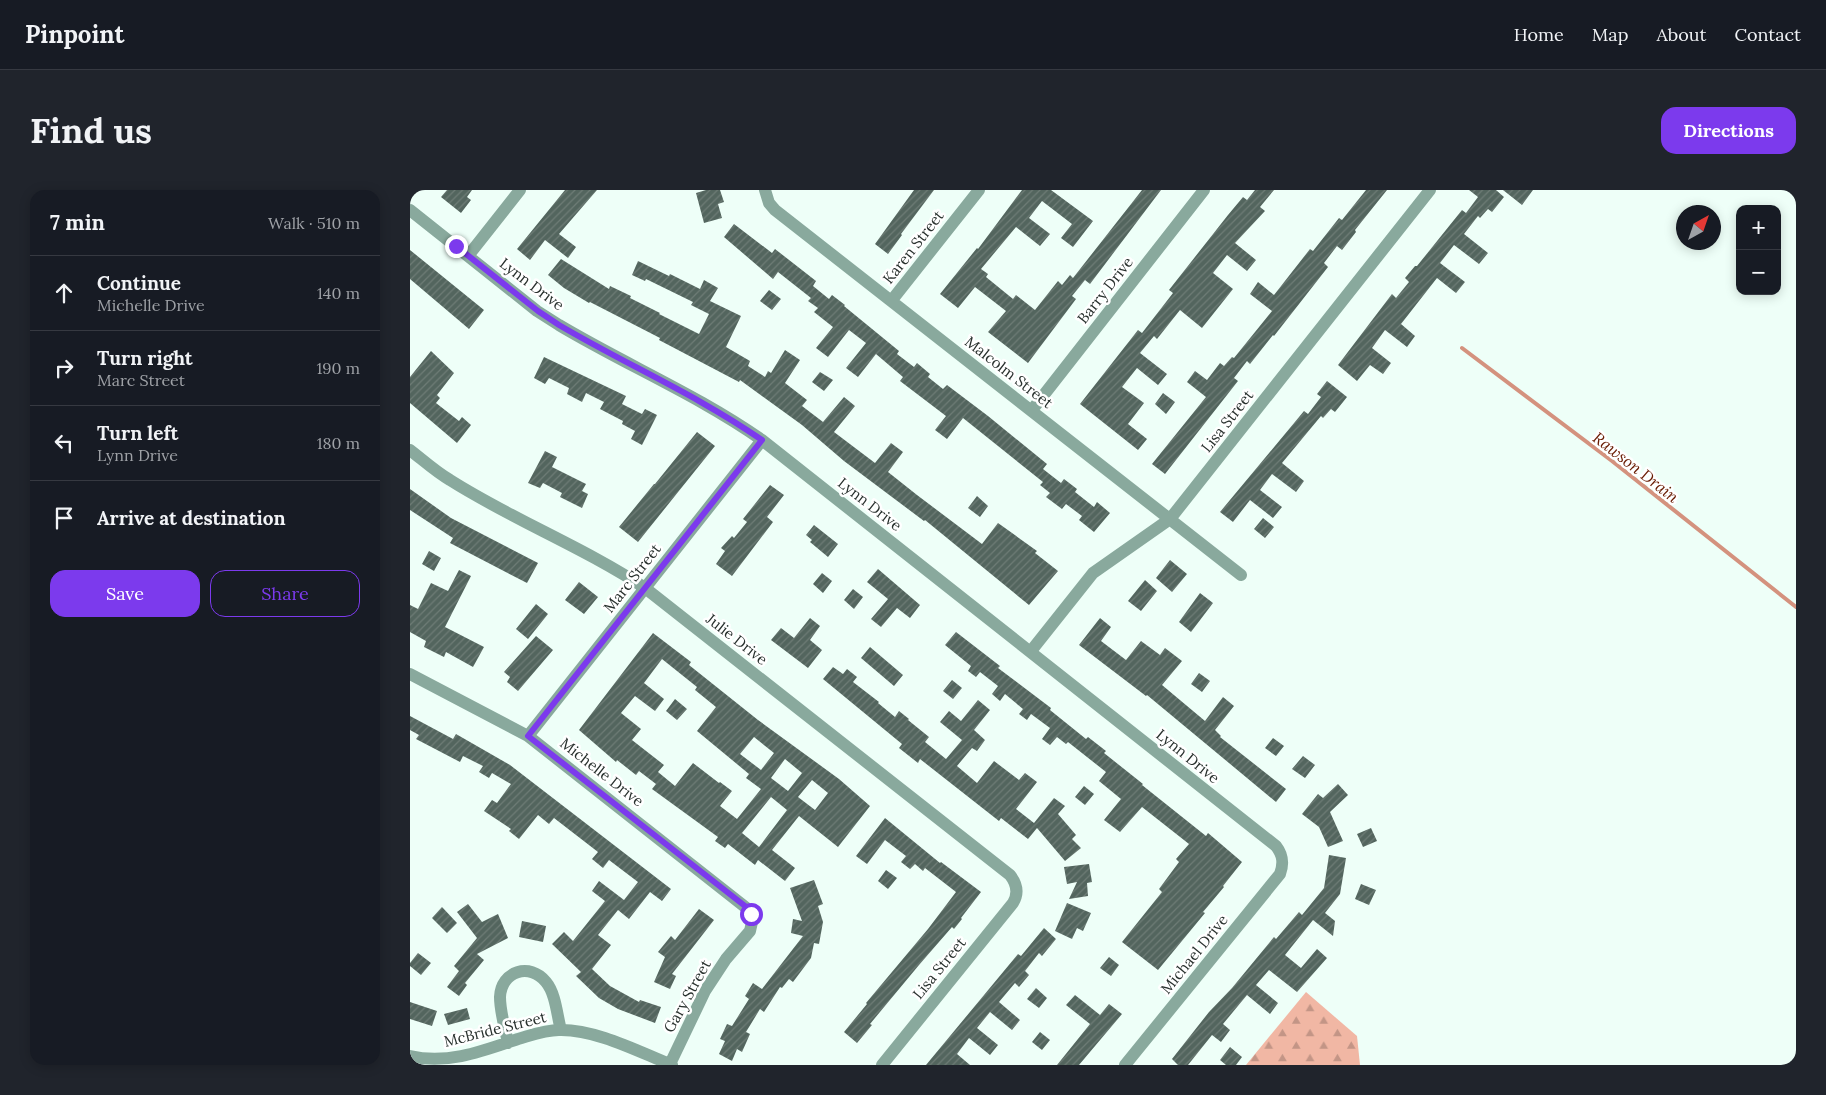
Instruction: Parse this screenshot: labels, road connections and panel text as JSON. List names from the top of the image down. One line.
{"streets":{"street":["Karen Street","Lynn Drive","Barry Drive","Malcolm Street","Lisa Street","Marc Street","Julie Drive","Michelle Drive","Michael Drive","Gary Street","McBride Street"]},"crossings":[["Karen Street","Malcolm Street"],["Lynn Drive","Lisa Street"],["Lynn Drive","Marc Street"],["Lynn Drive","Michael Drive"],["Barry Drive","Malcolm Street"],["Malcolm Street","Lisa Street"],["Lisa Street","Julie Drive"],["Marc Street","Julie Drive"],["Marc Street","Michelle Drive"],["Michelle Drive","Gary Street"],["Gary Street","McBride Street"]],"water":["Rawson Drain"],"north":"top right","page":{"header":"Pinpoint","nav":["Home","Map","About","Contact"],"buttons":["Directions",["Save","Share"]],"title":"Find us","heading":["7 min","Walk · 510 m"],"map_buttons":["+","−"],"list":[["Continue","Michelle Drive","140 m"],["Turn right","Marc Street","190 m"],["Turn left","Lynn Drive","180 m"],"Arrive at destination"]}}
